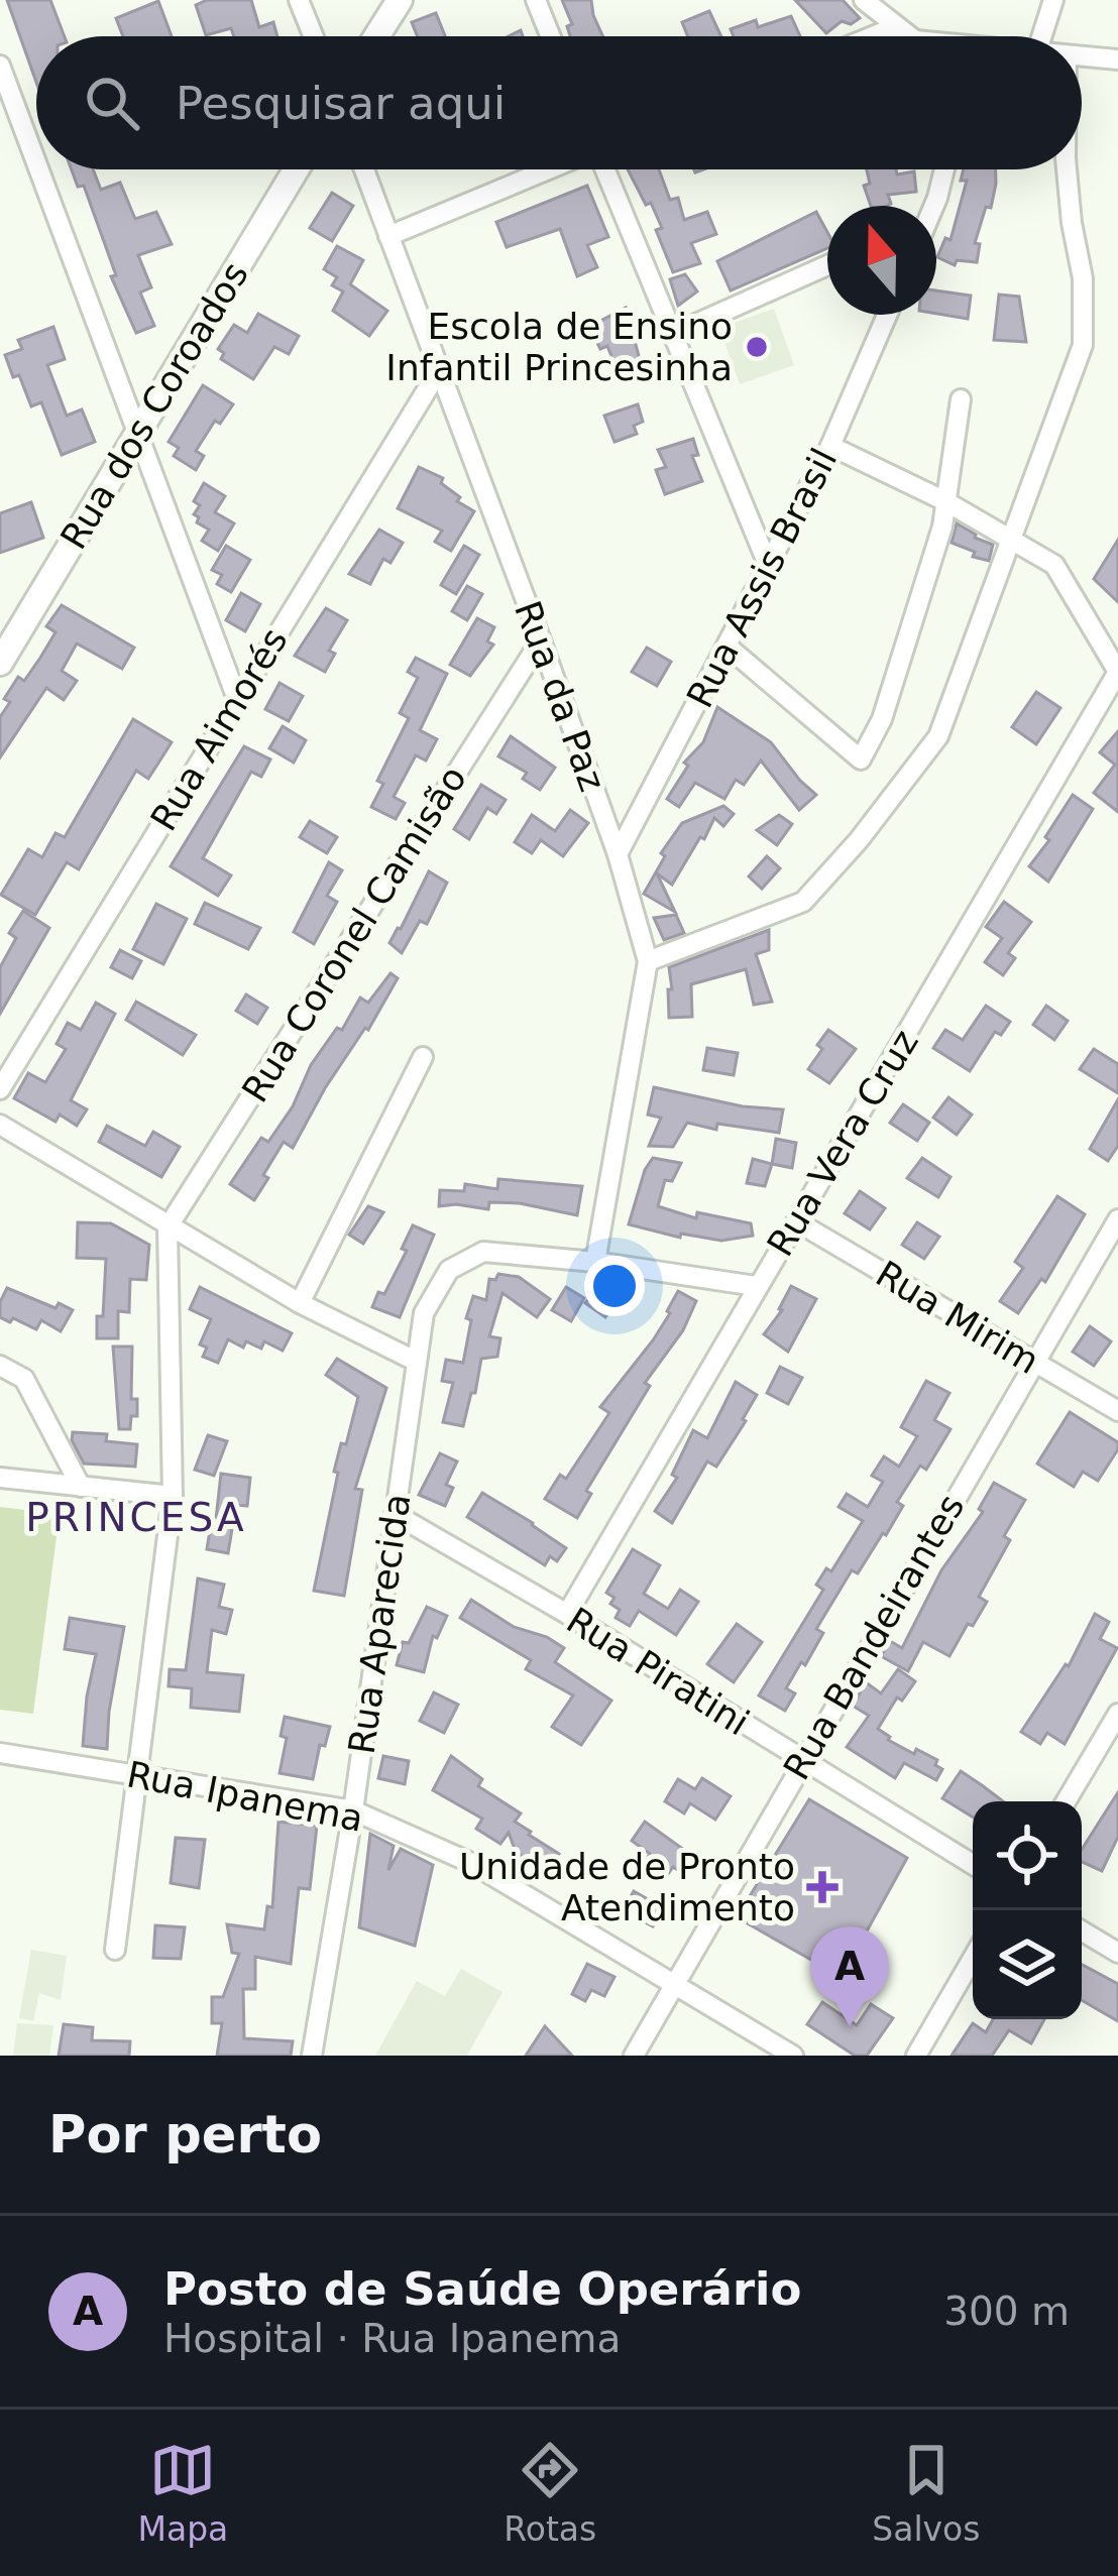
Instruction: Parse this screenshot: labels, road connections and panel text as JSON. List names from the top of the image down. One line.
{"streets":{"street":["Rua dos Coroados","Rua Assis Brasil","Rua da Paz","Rua Aimorés","Rua Coronel Camisão","Rua Vera Cruz","Rua Mirim","Rua Aparecida","Rua Bandeirantes","Rua Piratini","Rua Ipanema"]},"crossings":[["Rua Assis Brasil","Rua da Paz"],["Rua da Paz","Rua Aimorés"],["Rua da Paz","Rua Coronel Camisão"],["Rua da Paz","Rua Aparecida"],["Rua Vera Cruz","Rua Mirim"],["Rua Vera Cruz","Rua Piratini"],["Rua Mirim","Rua Bandeirantes"],["Rua Aparecida","Rua Piratini"],["Rua Aparecida","Rua Ipanema"],["Rua Bandeirantes","Rua Piratini"],["Rua Bandeirantes","Rua Ipanema"]],"districts":["PRINCESA"],"places":{"other":["Escola de Ensino Infantil Princesinha"],"health":["Unidade de Pronto Atendimento"]},"north":"top","page":{"search":"Pesquisar aqui","pins":"A","heading":"Por perto","list":[{"mark":"A","name":"Posto de Saúde Operário","note":"Hospital · Rua Ipanema","value":"300 m"}],"nav":["Mapa","Rotas","Salvos"]}}
